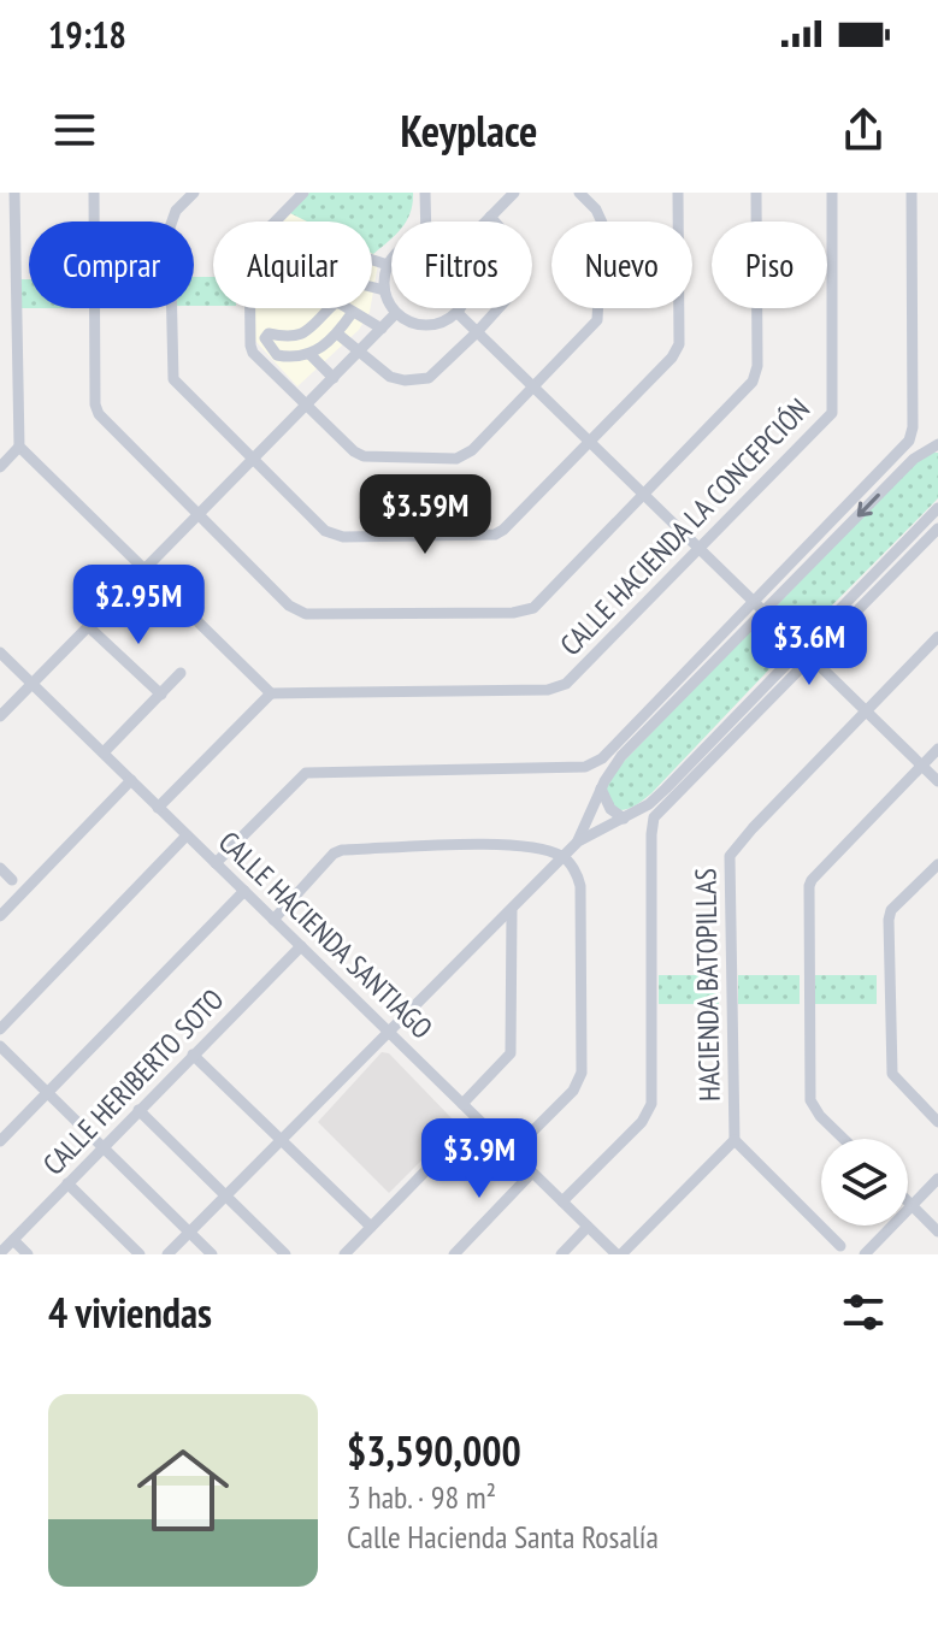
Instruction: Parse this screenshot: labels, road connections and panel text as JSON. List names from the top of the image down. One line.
{"streets":{"street":["CALLE HACIENDA LA CONCEPCIÓN","CALLE HACIENDA SANTIAGO","HACIENDA BATOPILLAS","CALLE HERIBERTO SOTO"]},"crossings":[["CALLE HACIENDA SANTIAGO","CALLE HERIBERTO SOTO"]],"page":{"status":"19:18","header":"Keyplace","chip":["Comprar","Alquilar","Filtros","Nuevo","Piso"],"price":["$3.59M","$2.95M","$3.6M","$3.9M"],"heading":"4 viviendas","list":[{"name":"$3,590,000","note":"3 hab. · 98 m² · Calle Hacienda Santa Rosalía"}]}}
